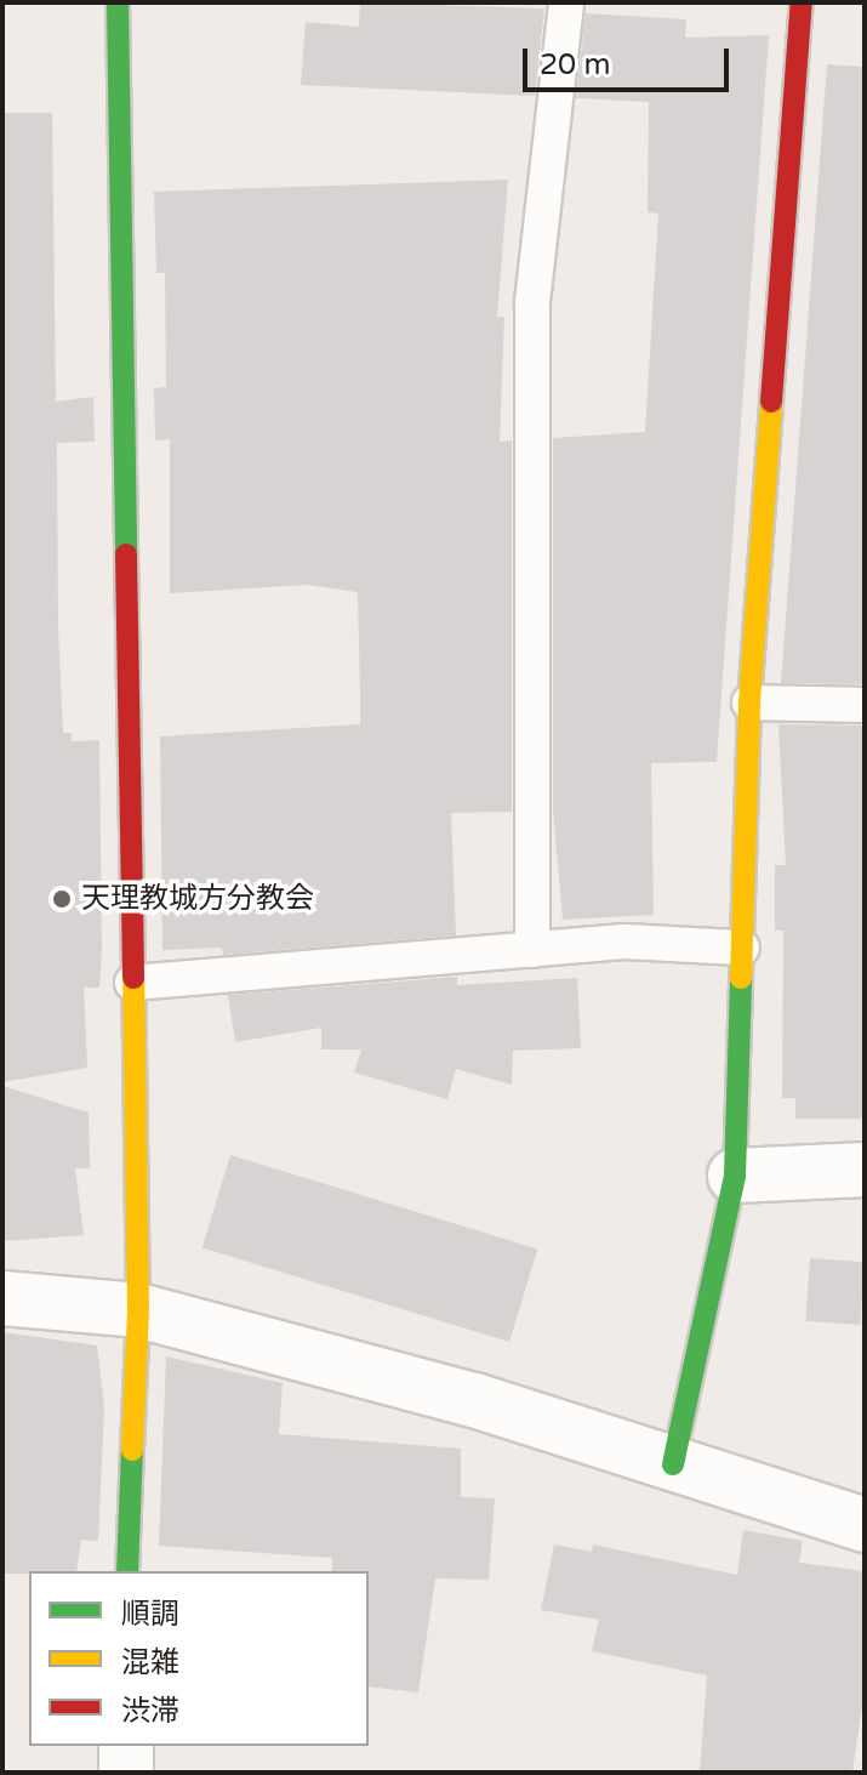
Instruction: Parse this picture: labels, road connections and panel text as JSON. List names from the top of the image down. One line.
{"places":["天理教城方分教会"],"legend":["順調","混雑","渋滞"],"scale_bar":"20 m"}
